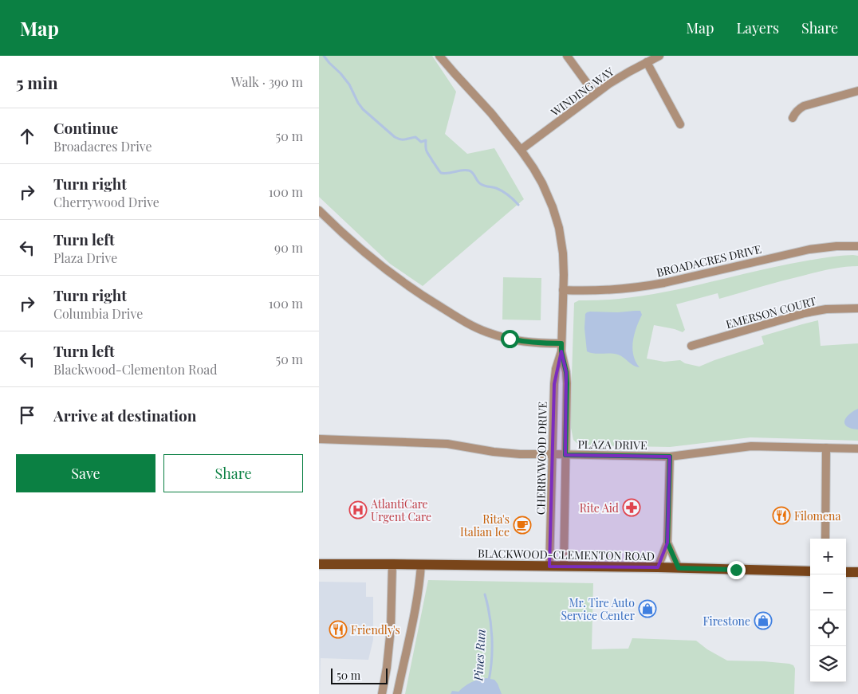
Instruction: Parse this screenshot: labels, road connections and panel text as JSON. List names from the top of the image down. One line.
{"streets":{"main road":["BLACKWOOD-CLEMENTON ROAD"],"street":["WINDING WAY","BROADACRES DRIVE","EMERSON COURT","PLAZA DRIVE","CHERRYWOOD DRIVE"]},"crossings":[["WINDING WAY","CHERRYWOOD DRIVE"],["BROADACRES DRIVE","CHERRYWOOD DRIVE"],["PLAZA DRIVE","CHERRYWOOD DRIVE"],["CHERRYWOOD DRIVE","BLACKWOOD-CLEMENTON ROAD"]],"water":["Pines Run"],"places":{"pharmacy":["Rite Aid"],"hospital":["AtlantiCare Urgent Care"],"restaurant":["Filomena","Friendly's"],"cafe":["Rita's Italian Ice"],"shop":["Mr. Tire Auto Service Center","Firestone"]},"scale_bar":"50 m","page":{"header":"Map","nav":["Map","Layers","Share"],"heading":["5 min","Walk · 390 m"],"list":[["Continue","Broadacres Drive","50 m"],["Turn right","Cherrywood Drive","100 m"],["Turn left","Plaza Drive","90 m"],["Turn right","Columbia Drive","100 m"],["Turn left","Blackwood-Clementon Road","50 m"],"Arrive at destination"],"buttons":["Save","Share"],"map_buttons":["+","−"],"scale":"50 m"}}
